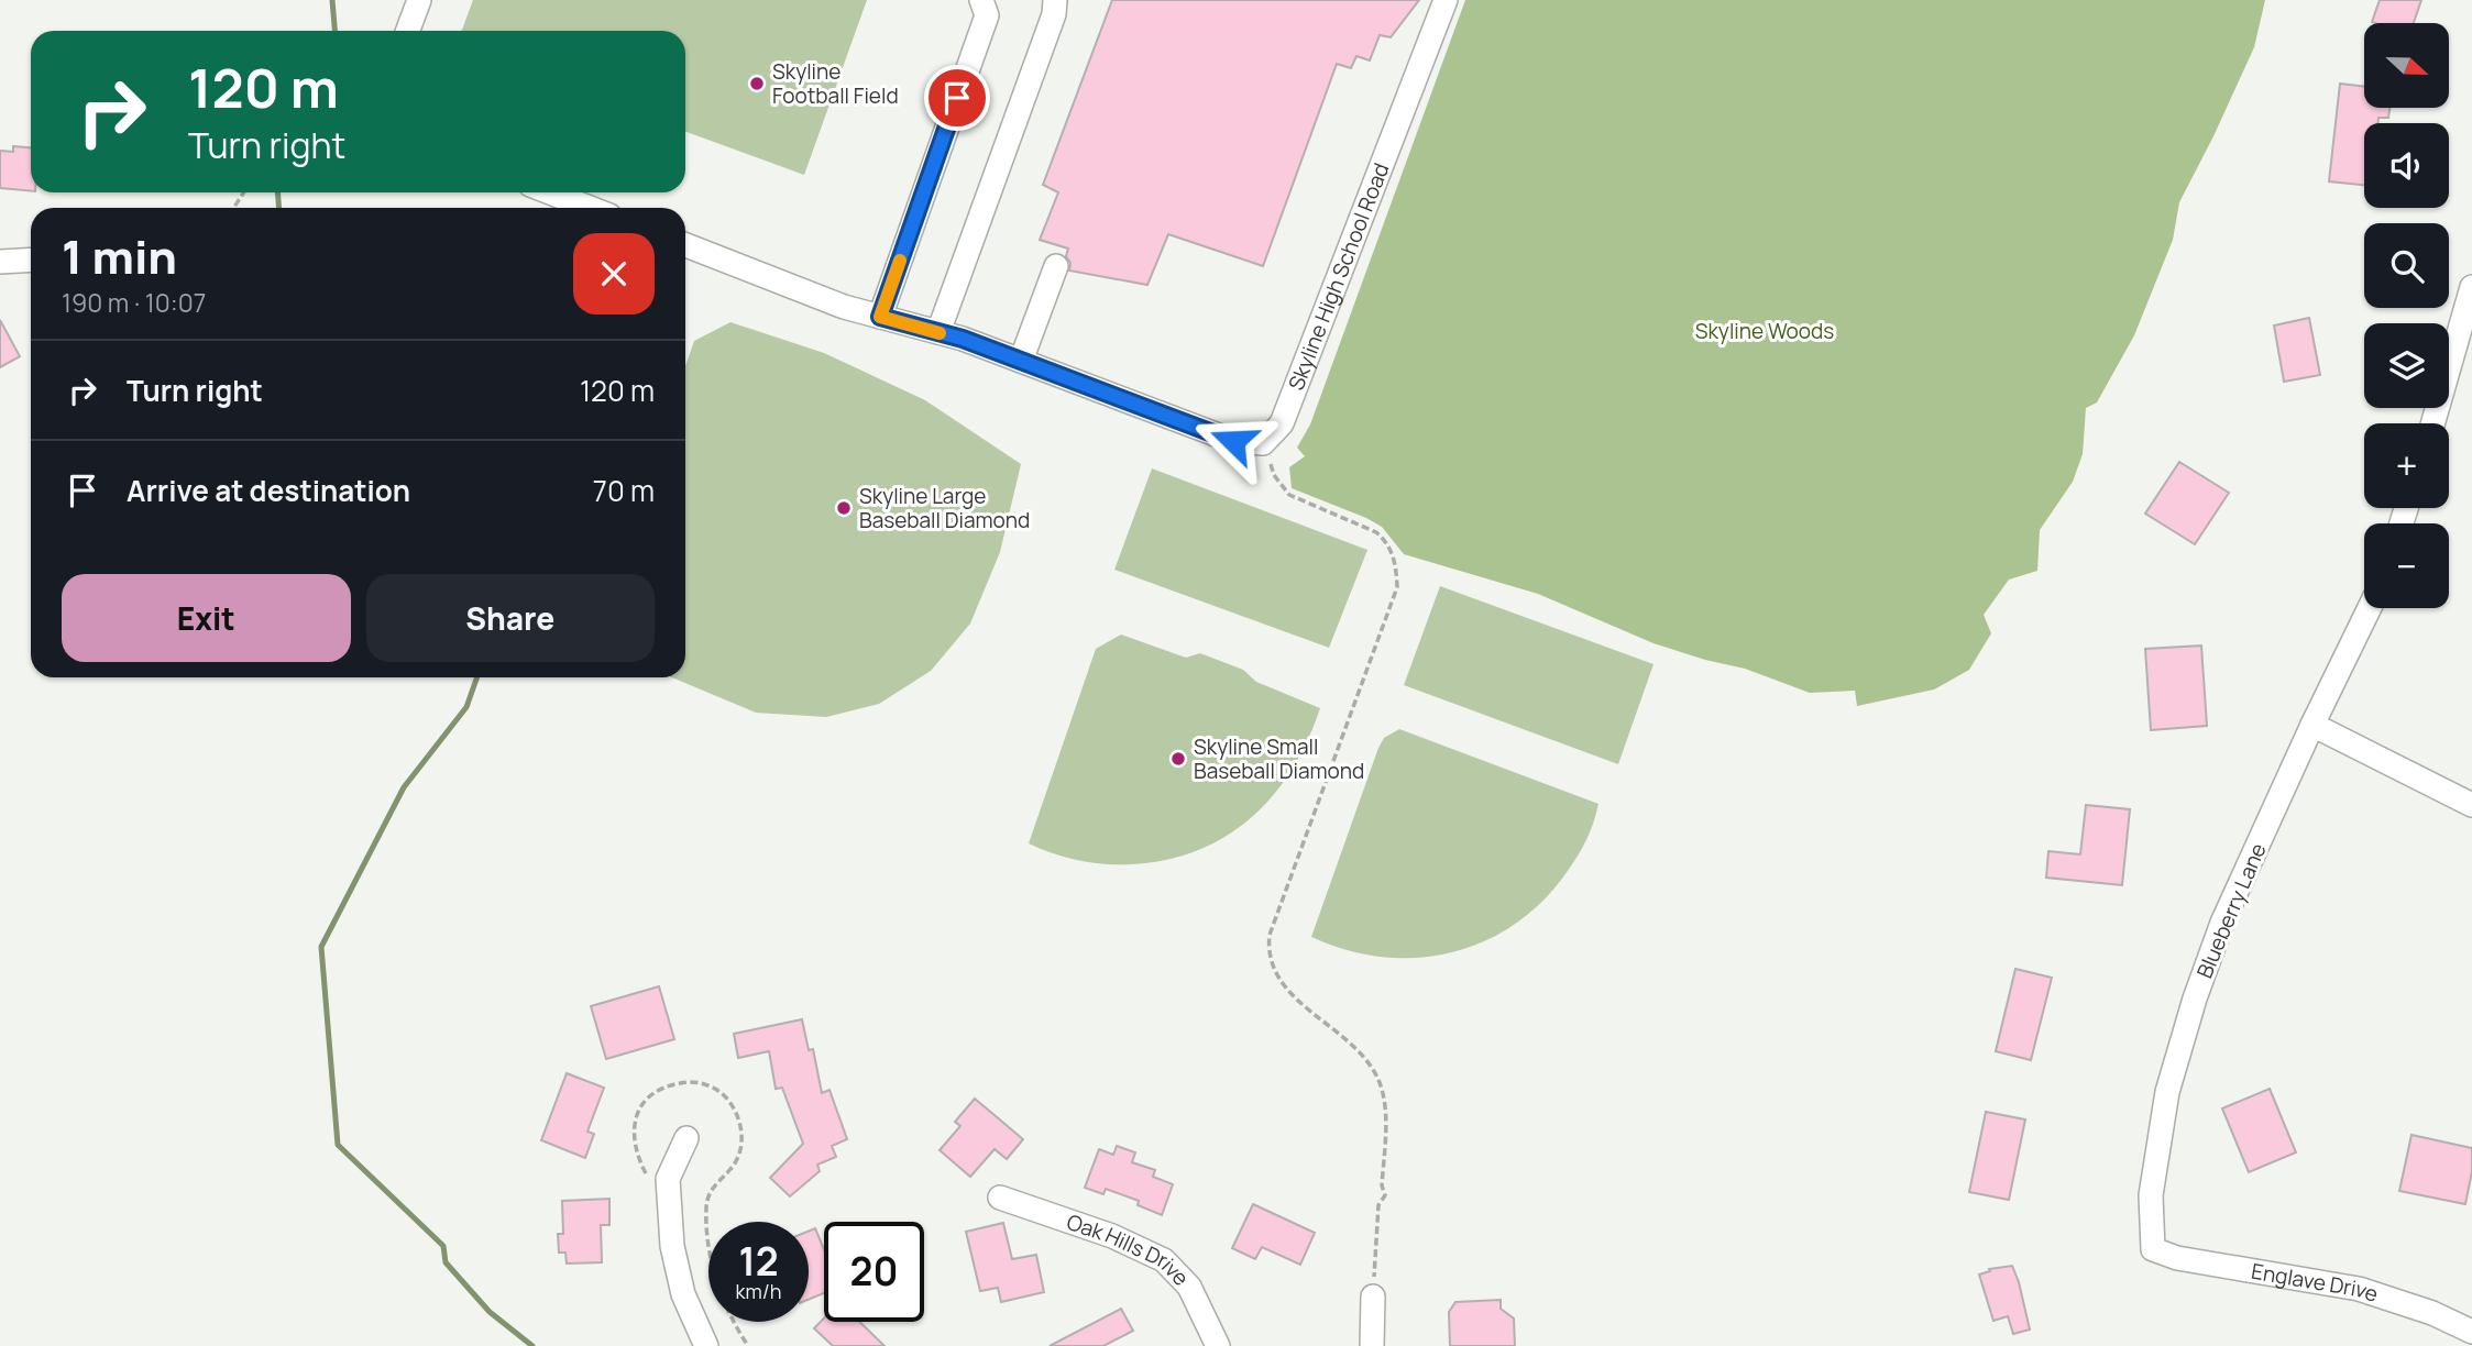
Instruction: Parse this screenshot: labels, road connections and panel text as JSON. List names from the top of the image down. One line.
{"streets":{"street":["Skyline High School Road","Blueberry Lane","Oak Hills Drive","Englave Drive"]},"crossings":[["Blueberry Lane","Englave Drive"]],"parks":["Skyline Woods"],"places":["Skyline Football Field","Skyline Large Baseball Diamond","Skyline Small Baseball Diamond"],"north":"right","page":{"map_buttons":["+","−"],"turn":["120 m","Turn right"],"heading":["1 min","190 m · 10:07"],"list":[{"name":"Turn right","value":"120 m"},{"name":"Arrive at destination","value":"70 m"}],"buttons":["Exit","Share"],"speed":"12 km/h","limit":"20"}}
